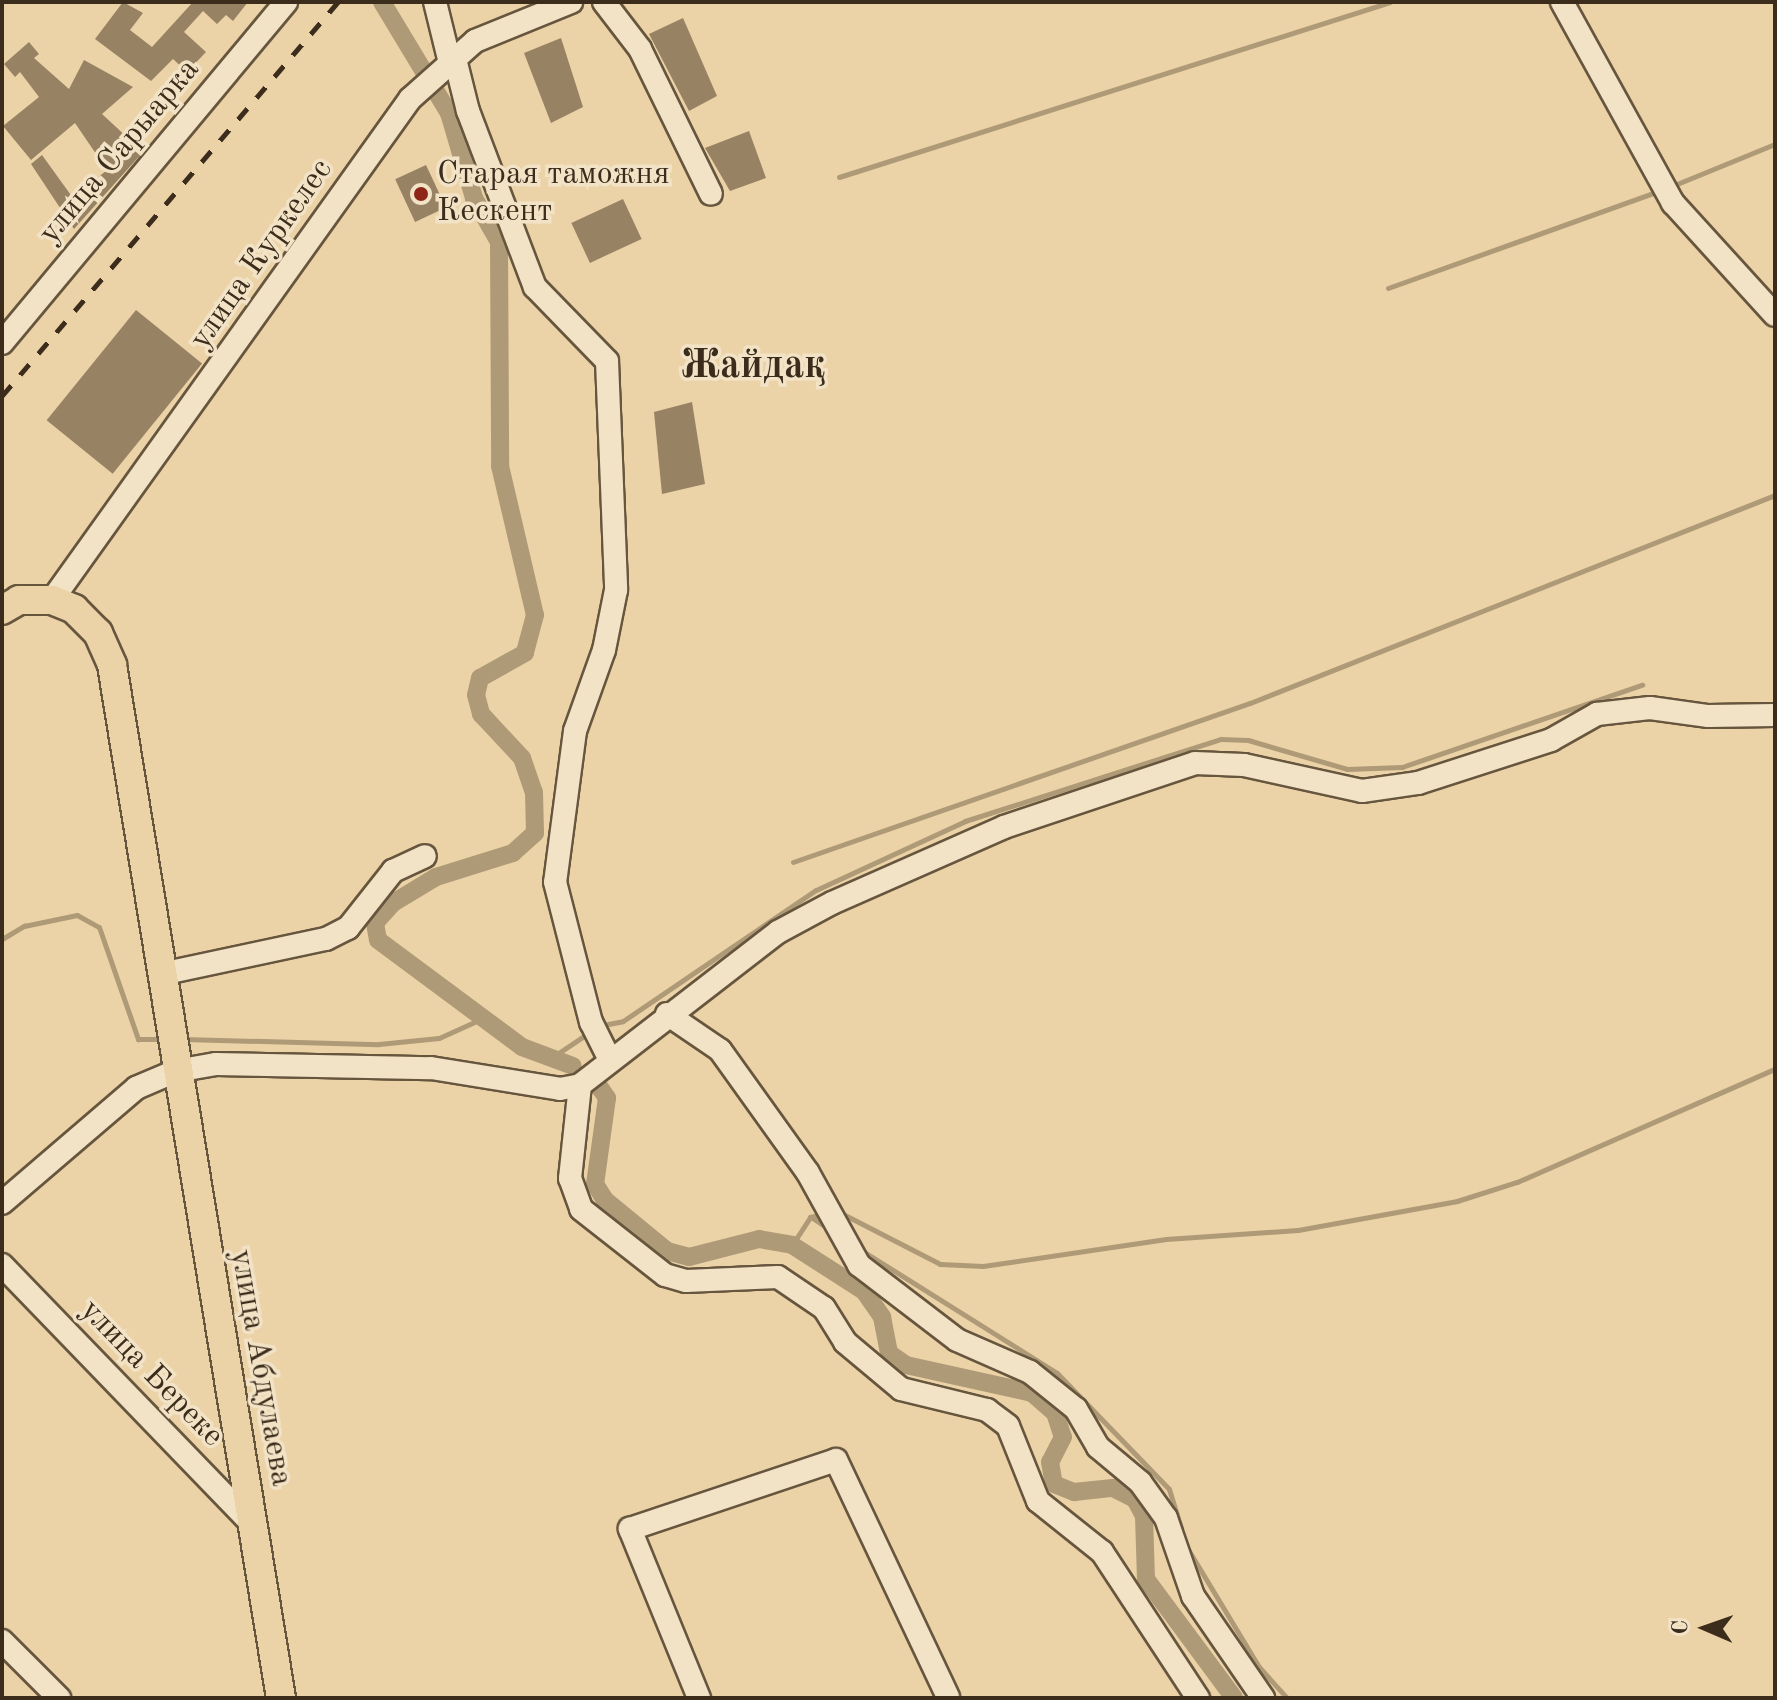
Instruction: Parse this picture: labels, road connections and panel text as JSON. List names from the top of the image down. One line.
{"streets":{"main road":["улица Абдулаева"],"street":["улица Сарыарка","улица Куркелес","улица Береке"]},"crossings":[["улица Куркелес","улица Абдулаева"],["улица Абдулаева","улица Береке"]],"districts":["Жайдақ"],"places":["Старая таможня Кескент"],"north":"left"}
